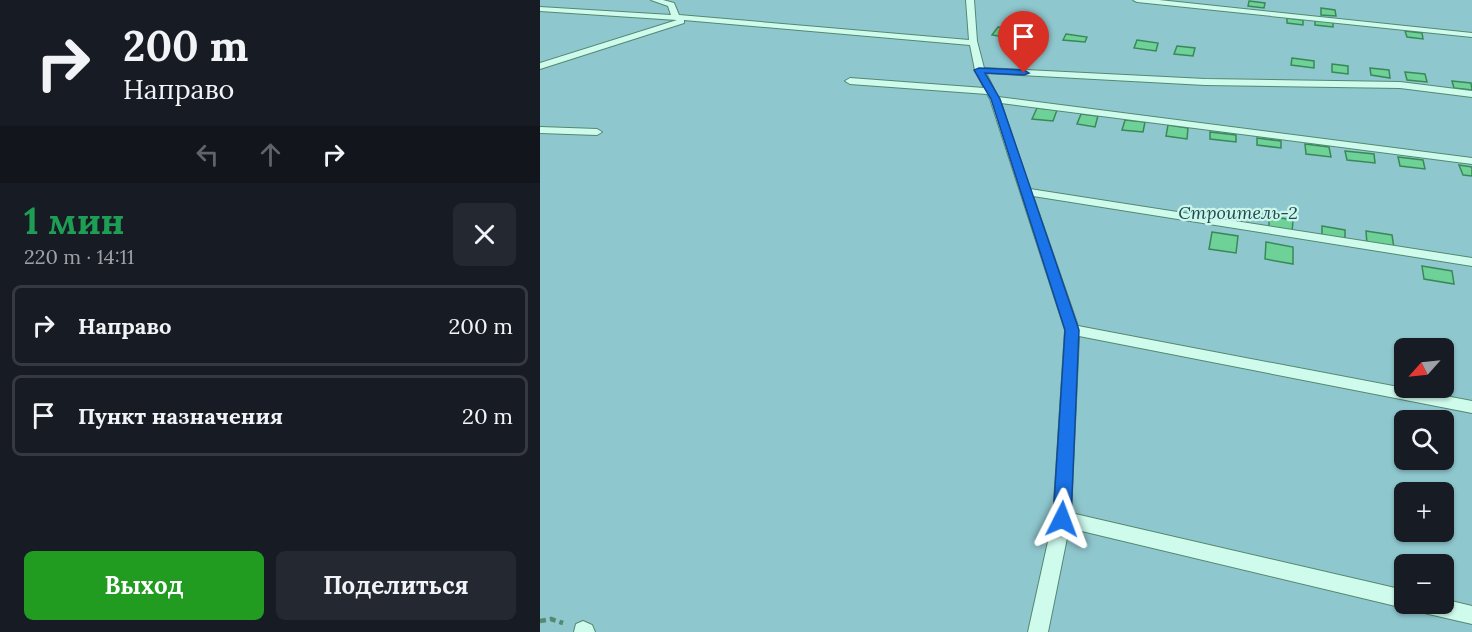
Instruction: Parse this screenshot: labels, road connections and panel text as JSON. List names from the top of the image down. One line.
{"parks":["Строитель-2"],"north":"bottom left","page":{"turn":["200 m","Направо"],"heading":["1 мин","220 m · 14:11"],"list":[{"name":"Направо","value":"200 m"},{"name":"Пункт назначения","value":"20 m"}],"map_buttons":["+","−"],"buttons":["Выход","Поделиться"]}}
